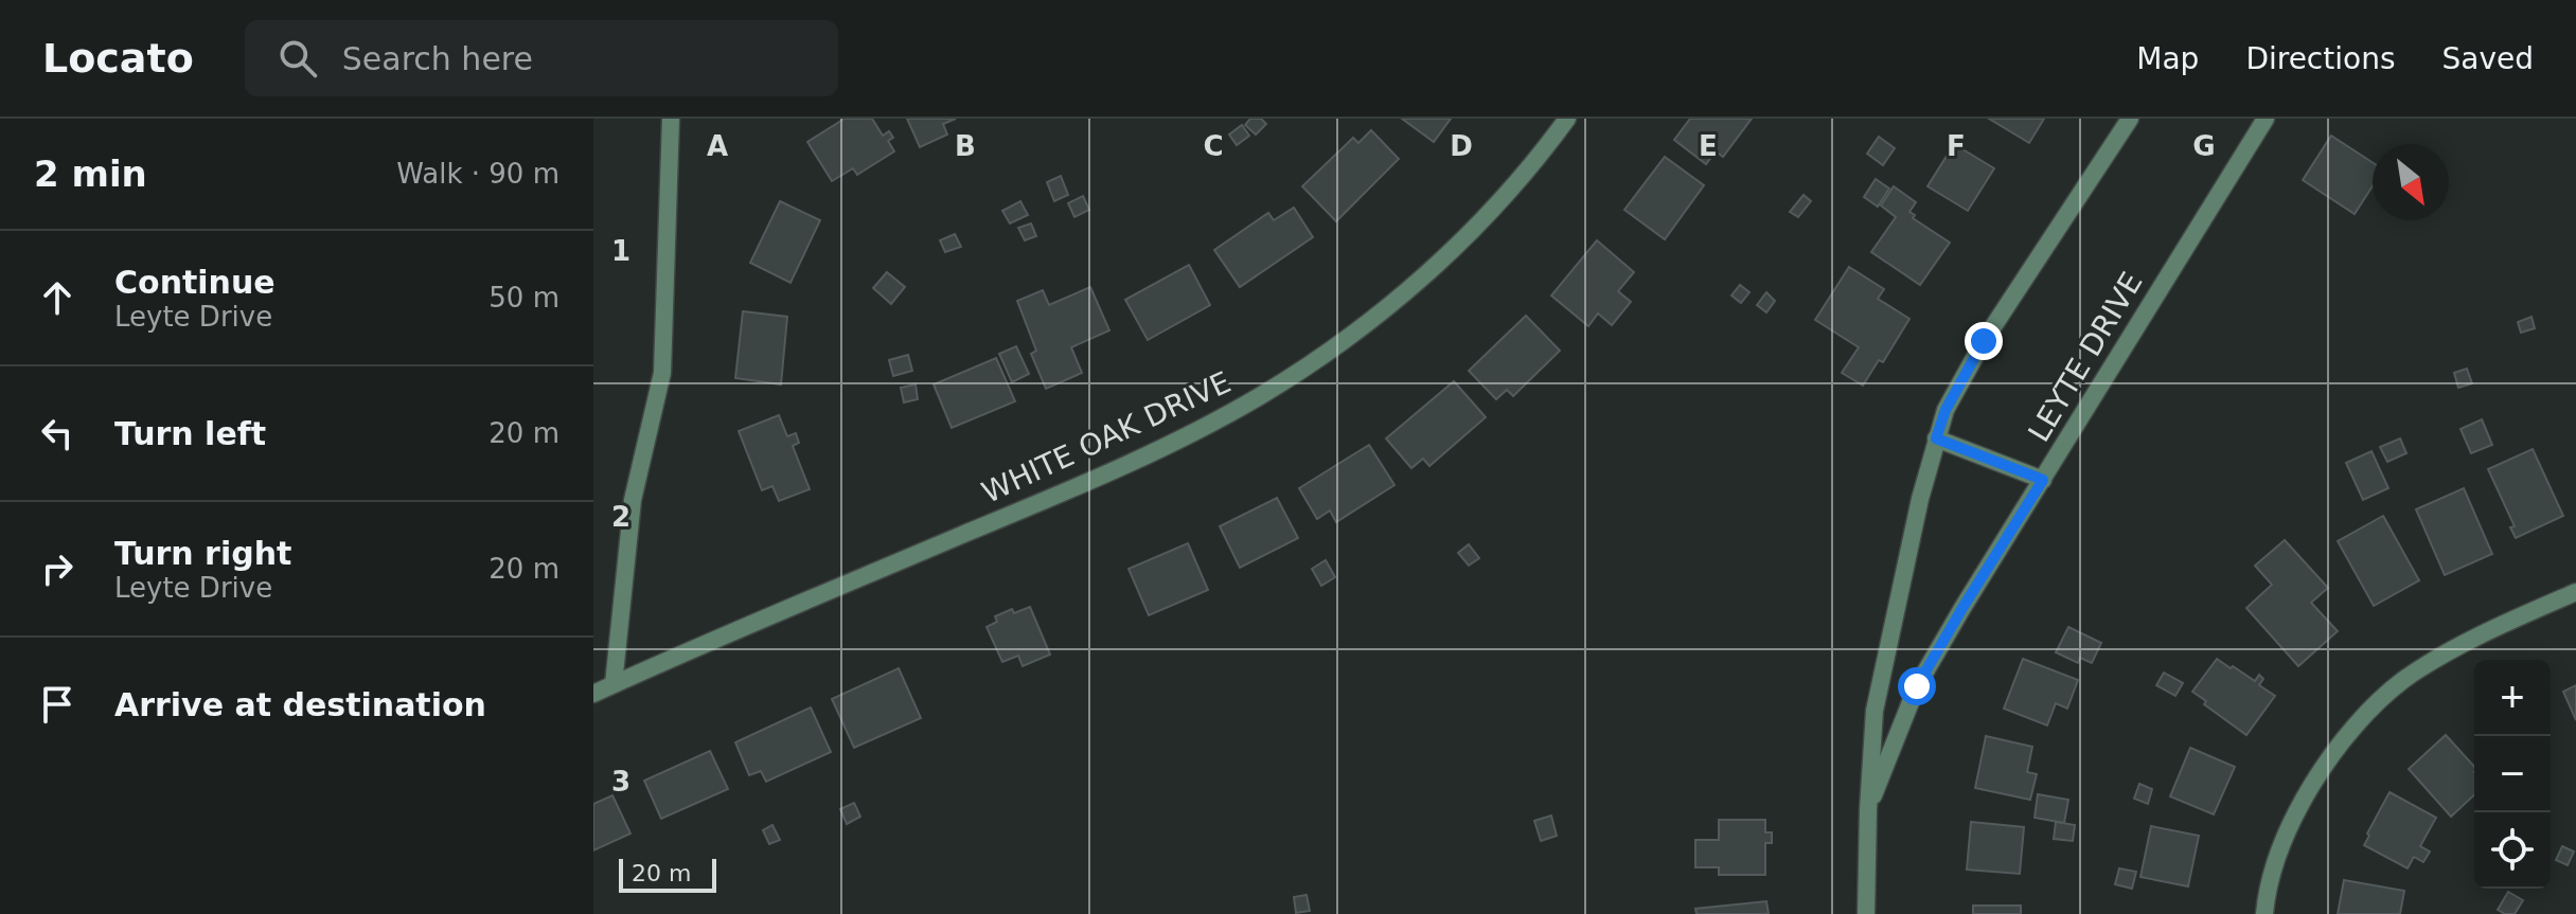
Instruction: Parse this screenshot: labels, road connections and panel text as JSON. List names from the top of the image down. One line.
{"streets":{"street":["LEYTE DRIVE","WHITE OAK DRIVE"]},"scale_bar":"20 m","north":"bottom right","page":{"header":"Locato","search":"Search here","nav":["Map","Directions","Saved"],"heading":["2 min","Walk · 90 m"],"list":[["Continue","Leyte Drive","50 m"],["Turn left","20 m"],["Turn right","Leyte Drive","20 m"],"Arrive at destination"],"map_buttons":["+","−"],"scale":"20 m"},"grid":{"columns":["A","B","C","D","E","F","G"],"rows":["1","2","3"]}}
